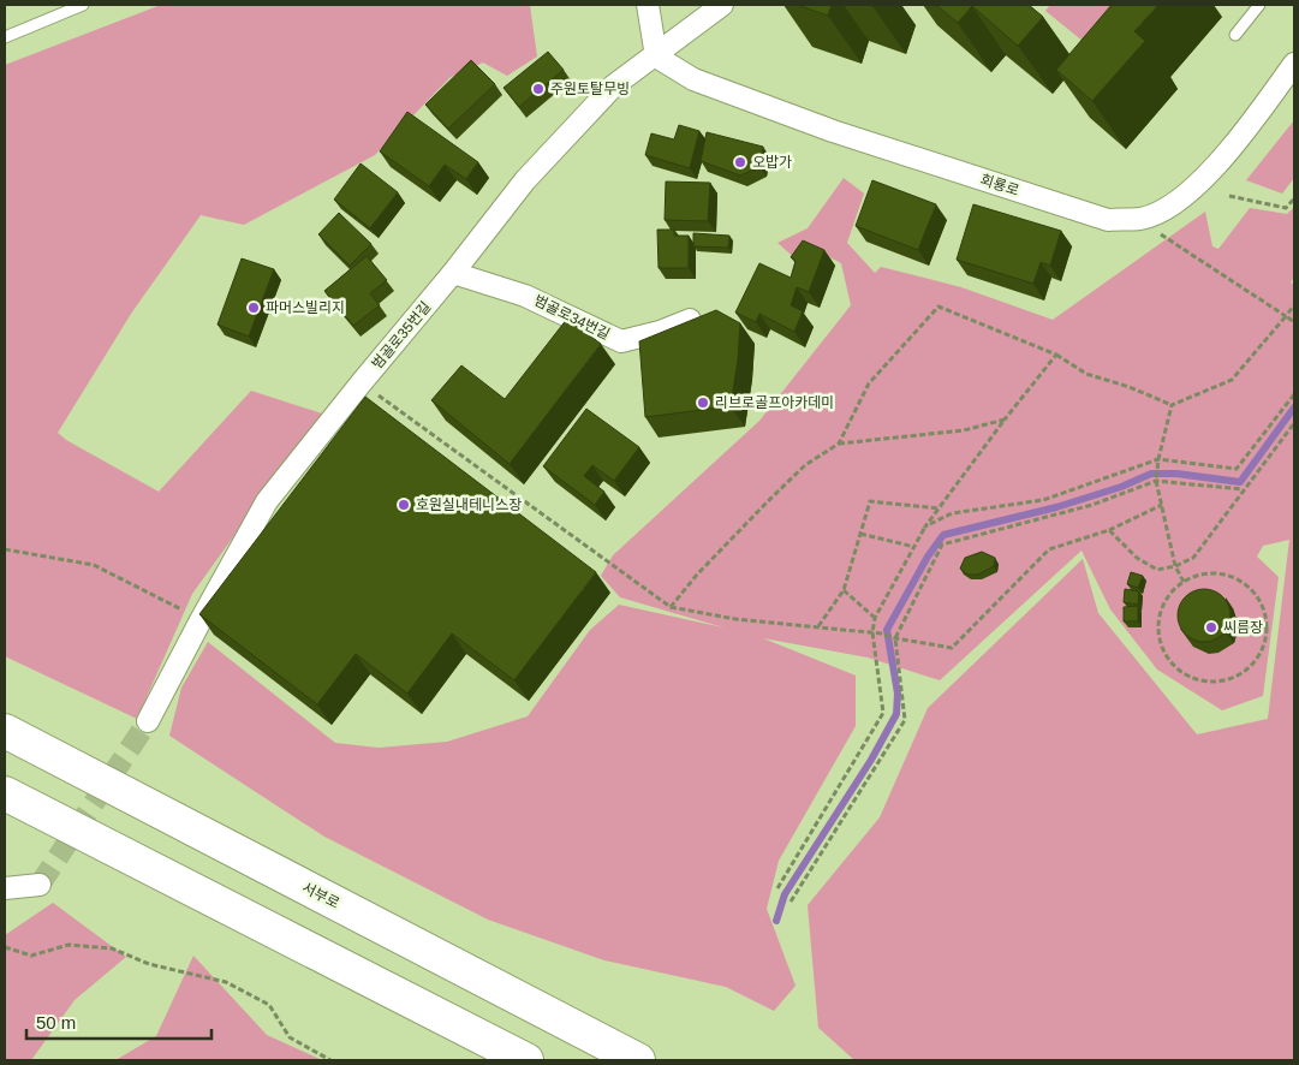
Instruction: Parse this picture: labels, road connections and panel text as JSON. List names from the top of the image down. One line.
{"streets":{"highway":["서부로"],"street":["회룡로","범골로34번길","범골로35번길"]},"crossings":[["회룡로","범골로35번길"],["범골로34번길","범골로35번길"]],"places":["주원토탈무빙","오밥가","파머스빌리지","리브로골프아카데미","호원실내테니스장","씨름장"],"scale_bar":"50 m"}
